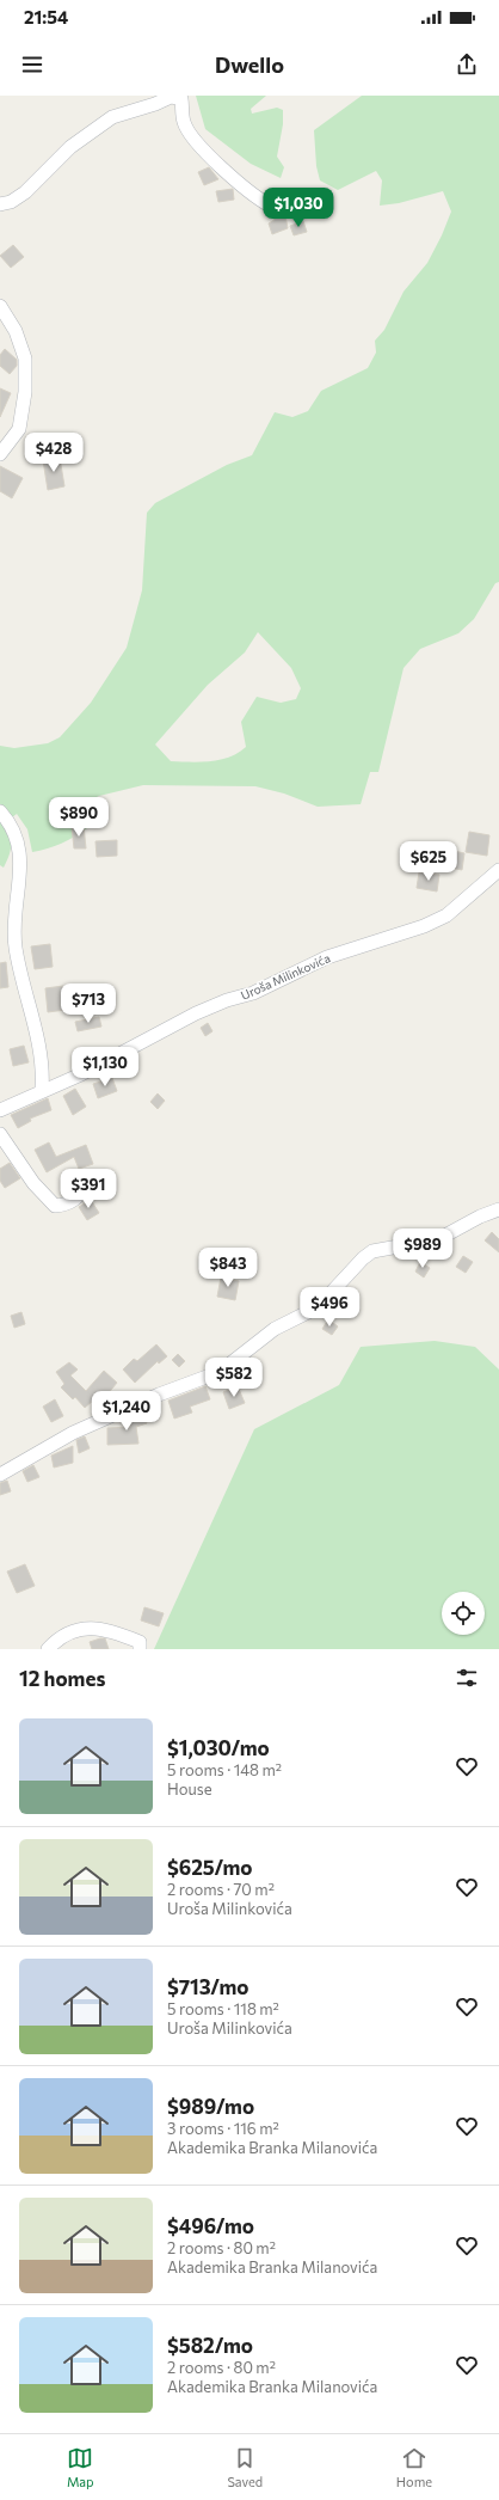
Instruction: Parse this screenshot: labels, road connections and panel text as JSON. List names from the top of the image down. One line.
{"streets":{"street":["Uroša Milinkovića"]},"page":{"status":"21:54","header":"Dwello","price":["$1,030","$428","$890","$625","$713","$1,130","$391","$989","$843","$496","$582","$1,240"],"heading":"12 homes","list":[{"name":"$1,030/mo","note":"5 rooms · 148 m² · House"},{"name":"$625/mo","note":"2 rooms · 70 m² · Uroša Milinkovića"},{"name":"$713/mo","note":"5 rooms · 118 m² · Uroša Milinkovića"},{"name":"$989/mo","note":"3 rooms · 116 m² · Akademika Branka Milanovića"},{"name":"$496/mo","note":"2 rooms · 80 m² · Akademika Branka Milanovića"},{"name":"$582/mo","note":"2 rooms · 80 m² · Akademika Branka Milanovića"}],"tabs":["Map","Saved","Home"]}}
